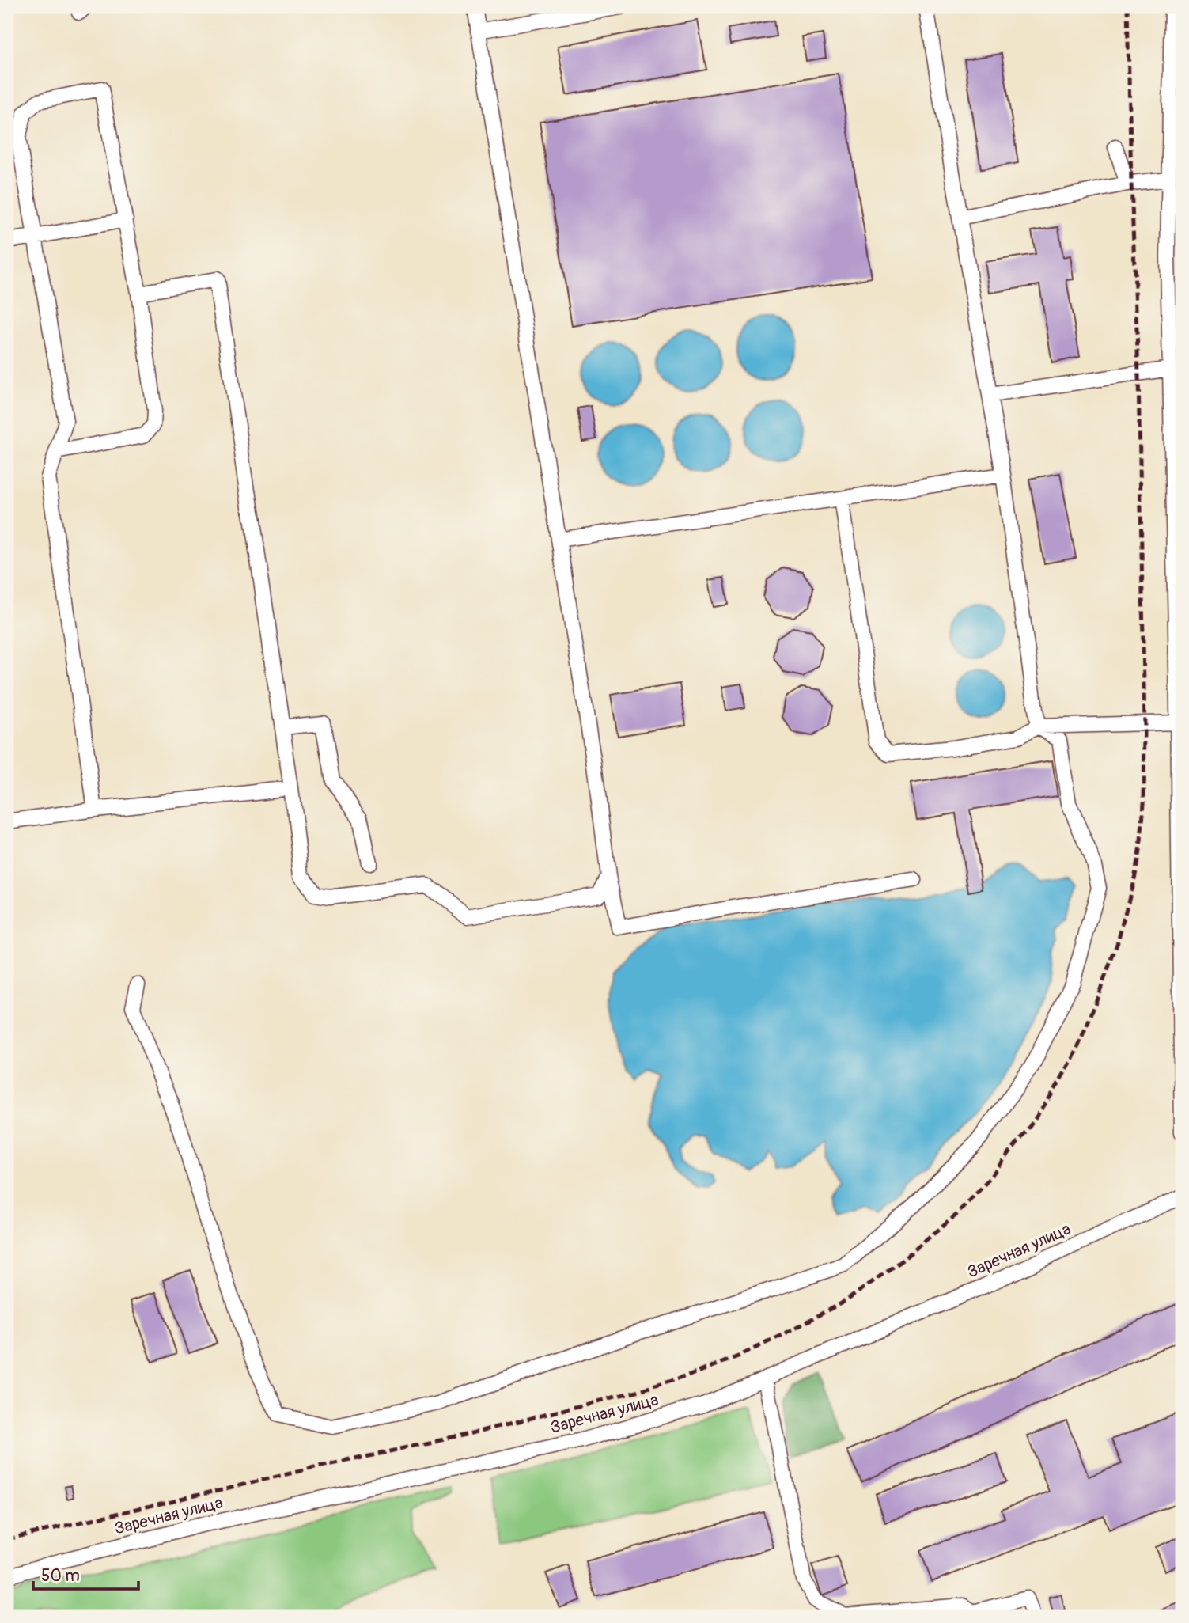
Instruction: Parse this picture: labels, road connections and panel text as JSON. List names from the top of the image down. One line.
{"streets":{"street":["Заречная улица"]},"scale_bar":"50 m"}
